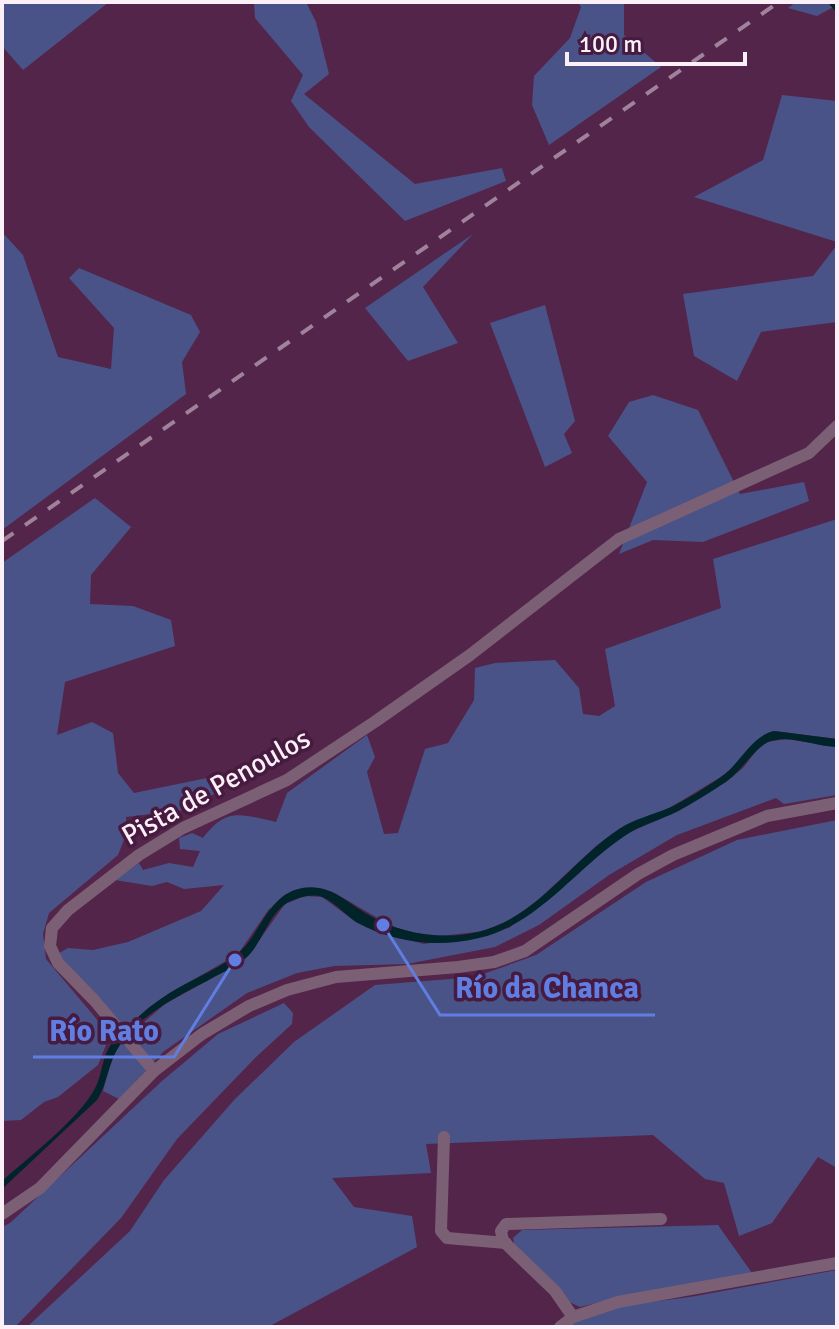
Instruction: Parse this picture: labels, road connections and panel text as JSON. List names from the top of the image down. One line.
{"streets":{"street":["Pista de Penoulos"]},"places":["Río da Chanca","Río Rato"],"scale_bar":"100 m"}
